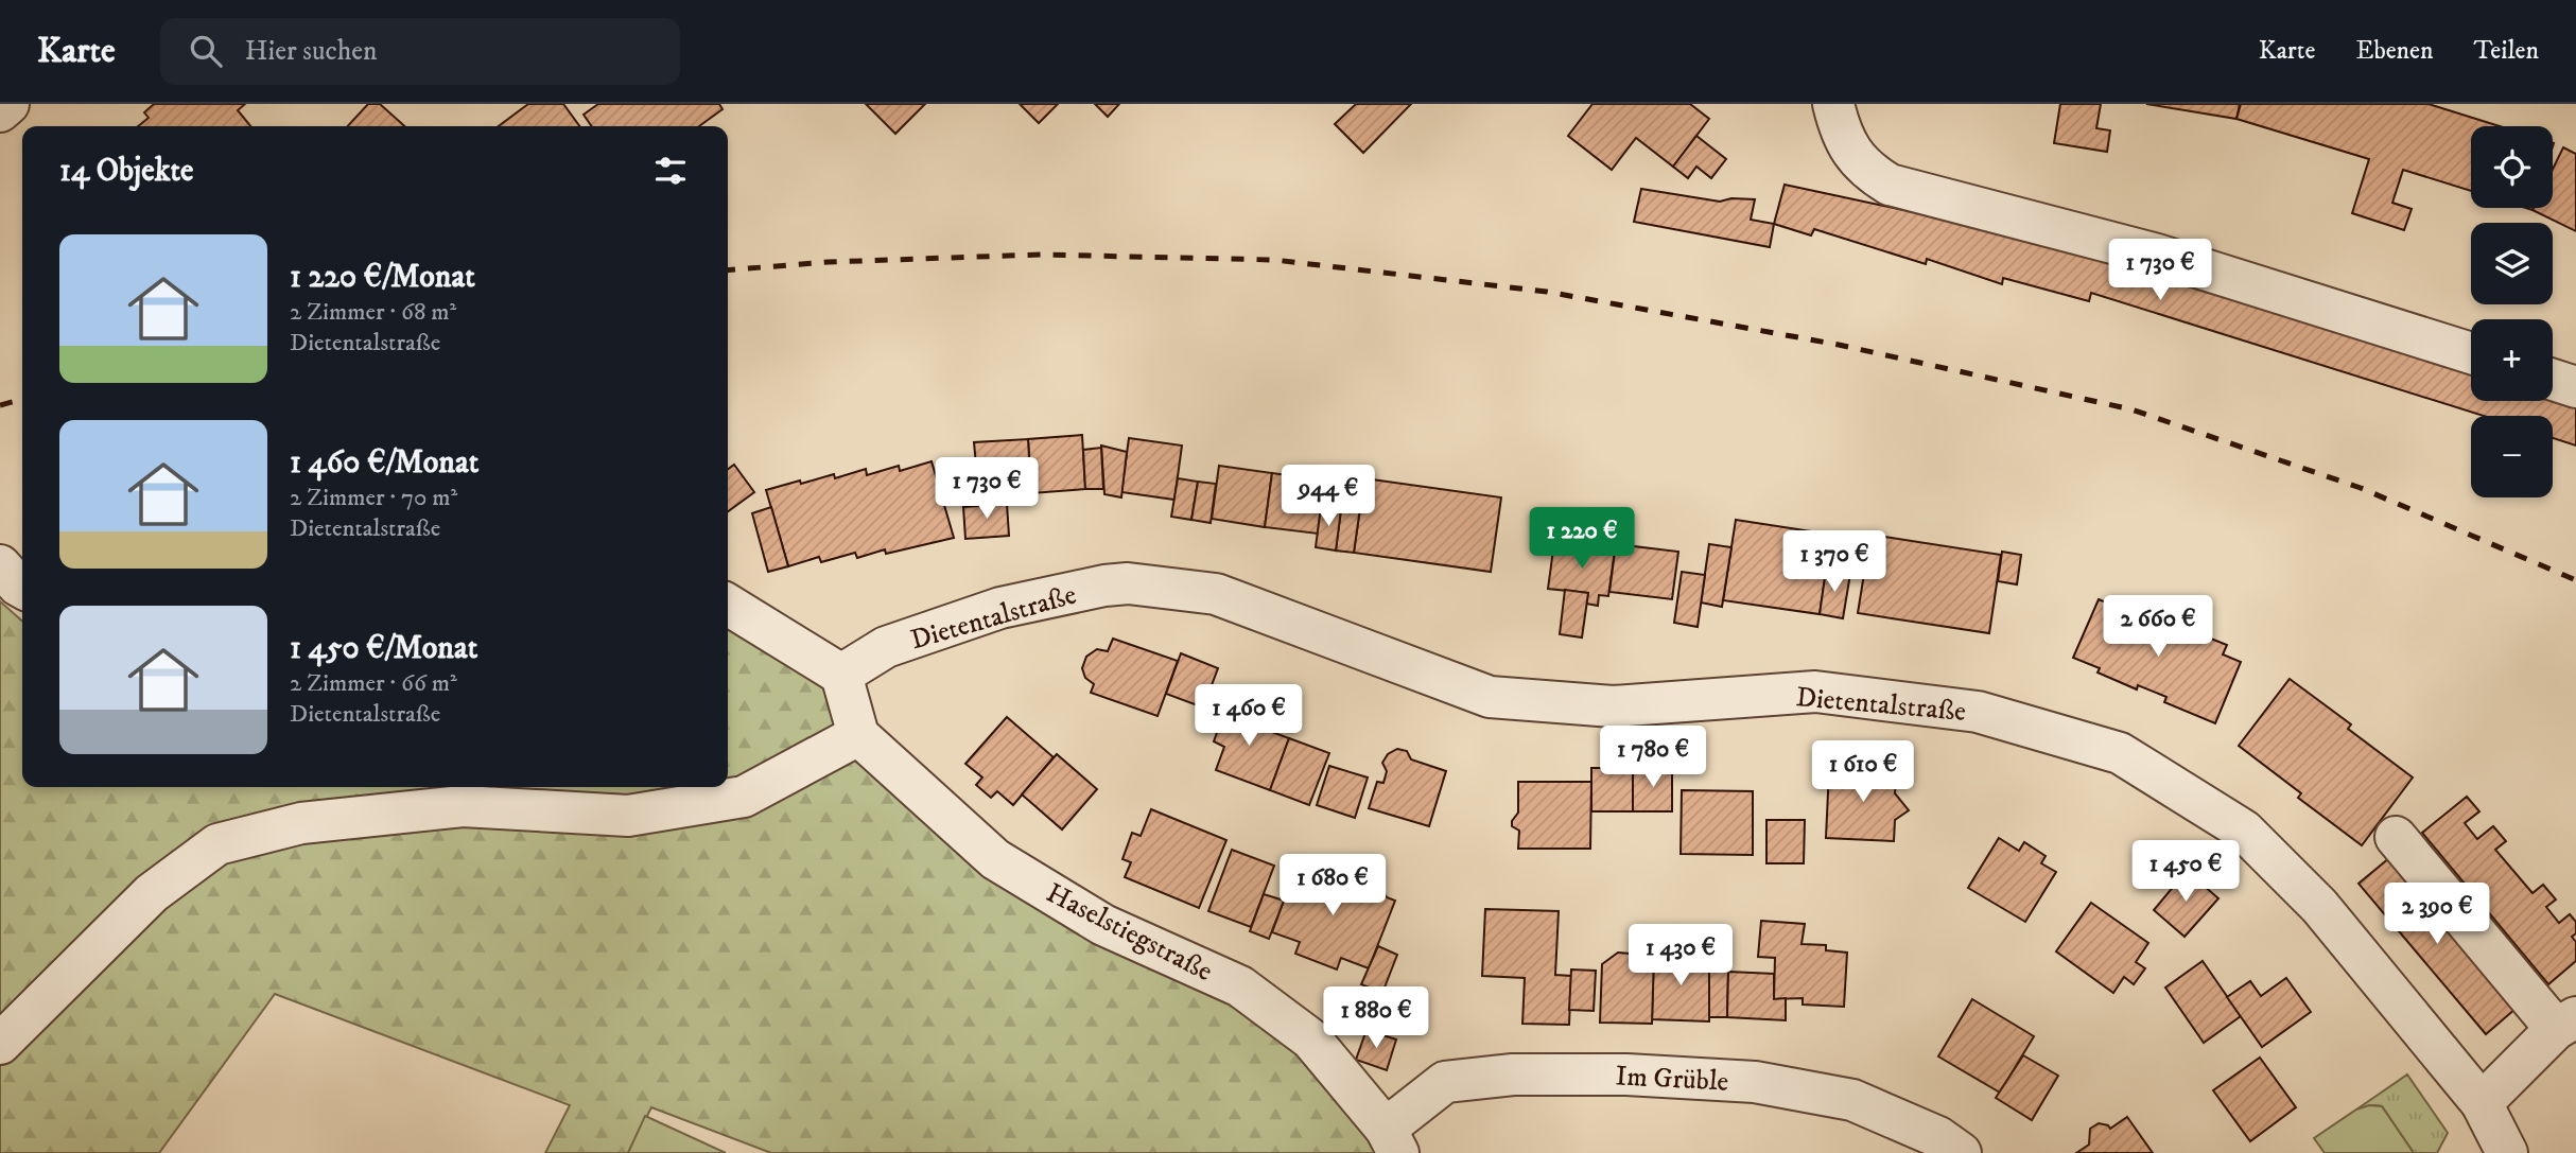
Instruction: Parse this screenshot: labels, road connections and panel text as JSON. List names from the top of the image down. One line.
{"streets":{"street":["Dietentalstraße","Haselstiegstraße","Im Grüble"]},"crossings":[["Haselstiegstraße","Im Grüble"]],"page":{"header":"Karte","search":"Hier suchen","nav":["Karte","Ebenen","Teilen"],"map_buttons":["+","−"],"heading":"14 Objekte","list":[{"name":"1 220 €/Monat","note":"2 Zimmer · 68 m² · Dietentalstraße"},{"name":"1 460 €/Monat","note":"2 Zimmer · 70 m² · Dietentalstraße"},{"name":"1 450 €/Monat","note":"2 Zimmer · 66 m² · Dietentalstraße"}],"price":["1 730 €","1 730 €","944 €","1 220 €","1 370 €","2 660 €","1 460 €","1 780 €","1 610 €","1 450 €","1 680 €","2 390 €","1 430 €","1 880 €"]}}
